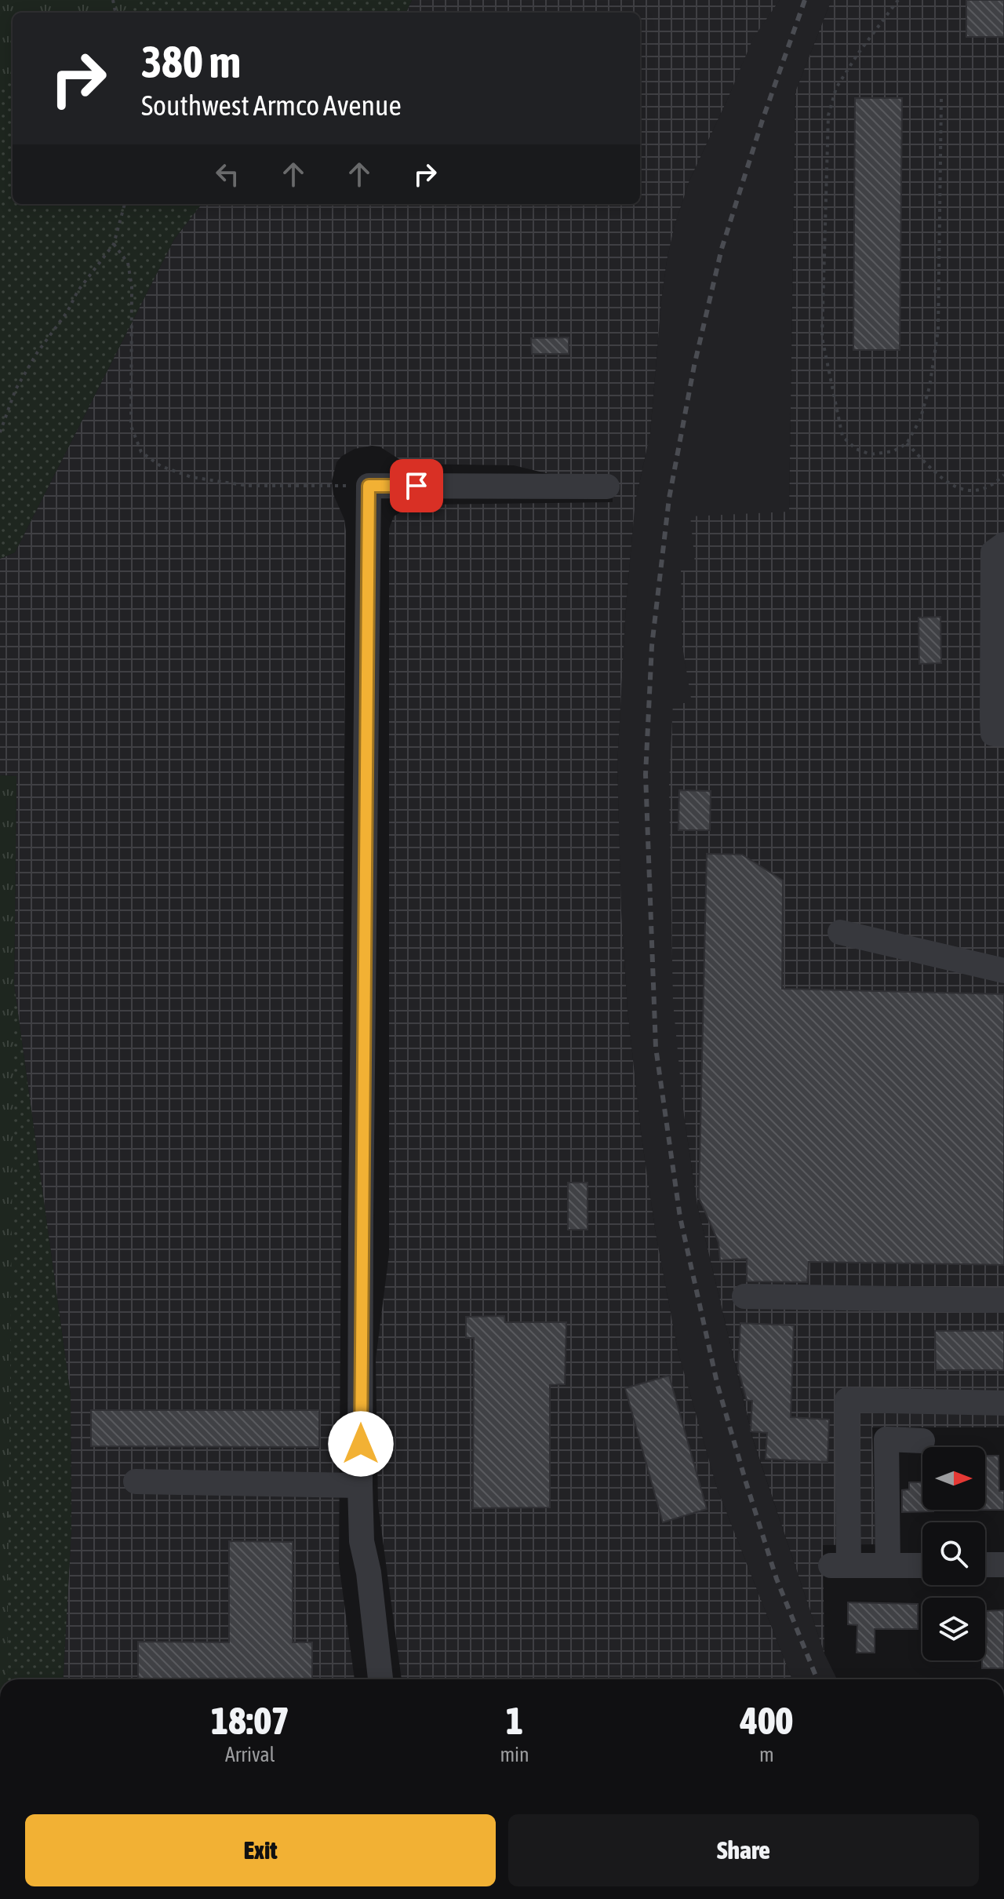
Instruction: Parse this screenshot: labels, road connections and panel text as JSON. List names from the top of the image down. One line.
{"north":"right","page":{"turn":["380 m","Southwest Armco Avenue"],"eta":["18:07","Arrival","1","min","400","m"],"buttons":["Exit","Share"]}}
